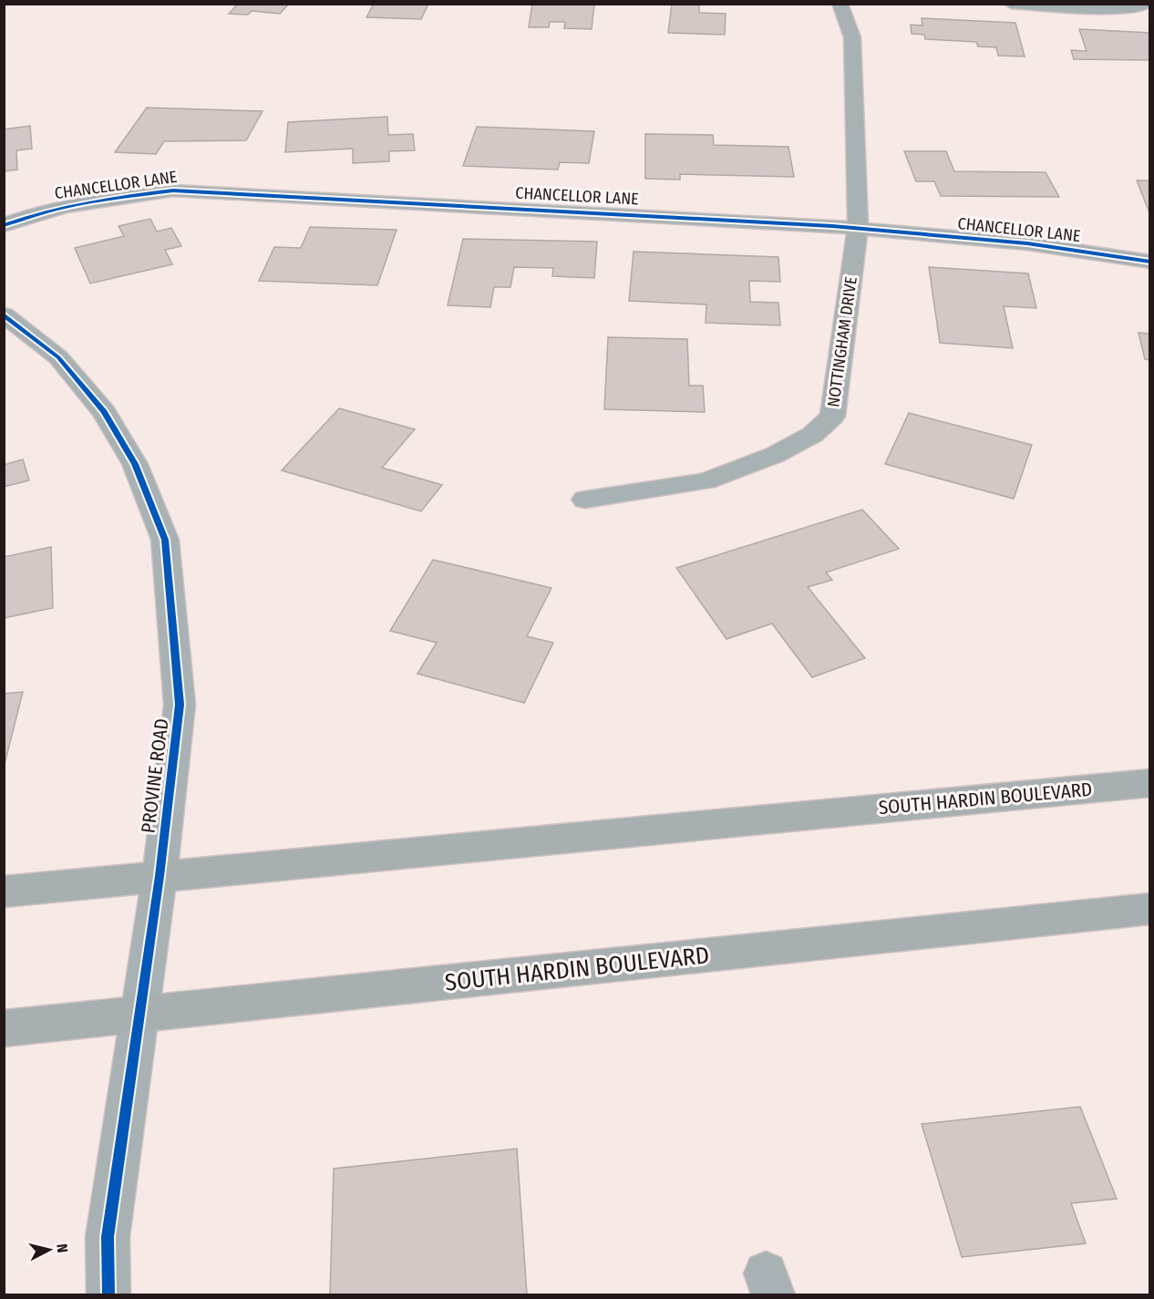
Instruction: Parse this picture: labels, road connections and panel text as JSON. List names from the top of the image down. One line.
{"streets":{"main road":["SOUTH HARDIN BOULEVARD"],"street":["CHANCELLOR LANE","NOTTINGHAM DRIVE","PROVINE ROAD"]},"crossings":[["CHANCELLOR LANE","NOTTINGHAM DRIVE"],["PROVINE ROAD","SOUTH HARDIN BOULEVARD"]],"north":"right"}
